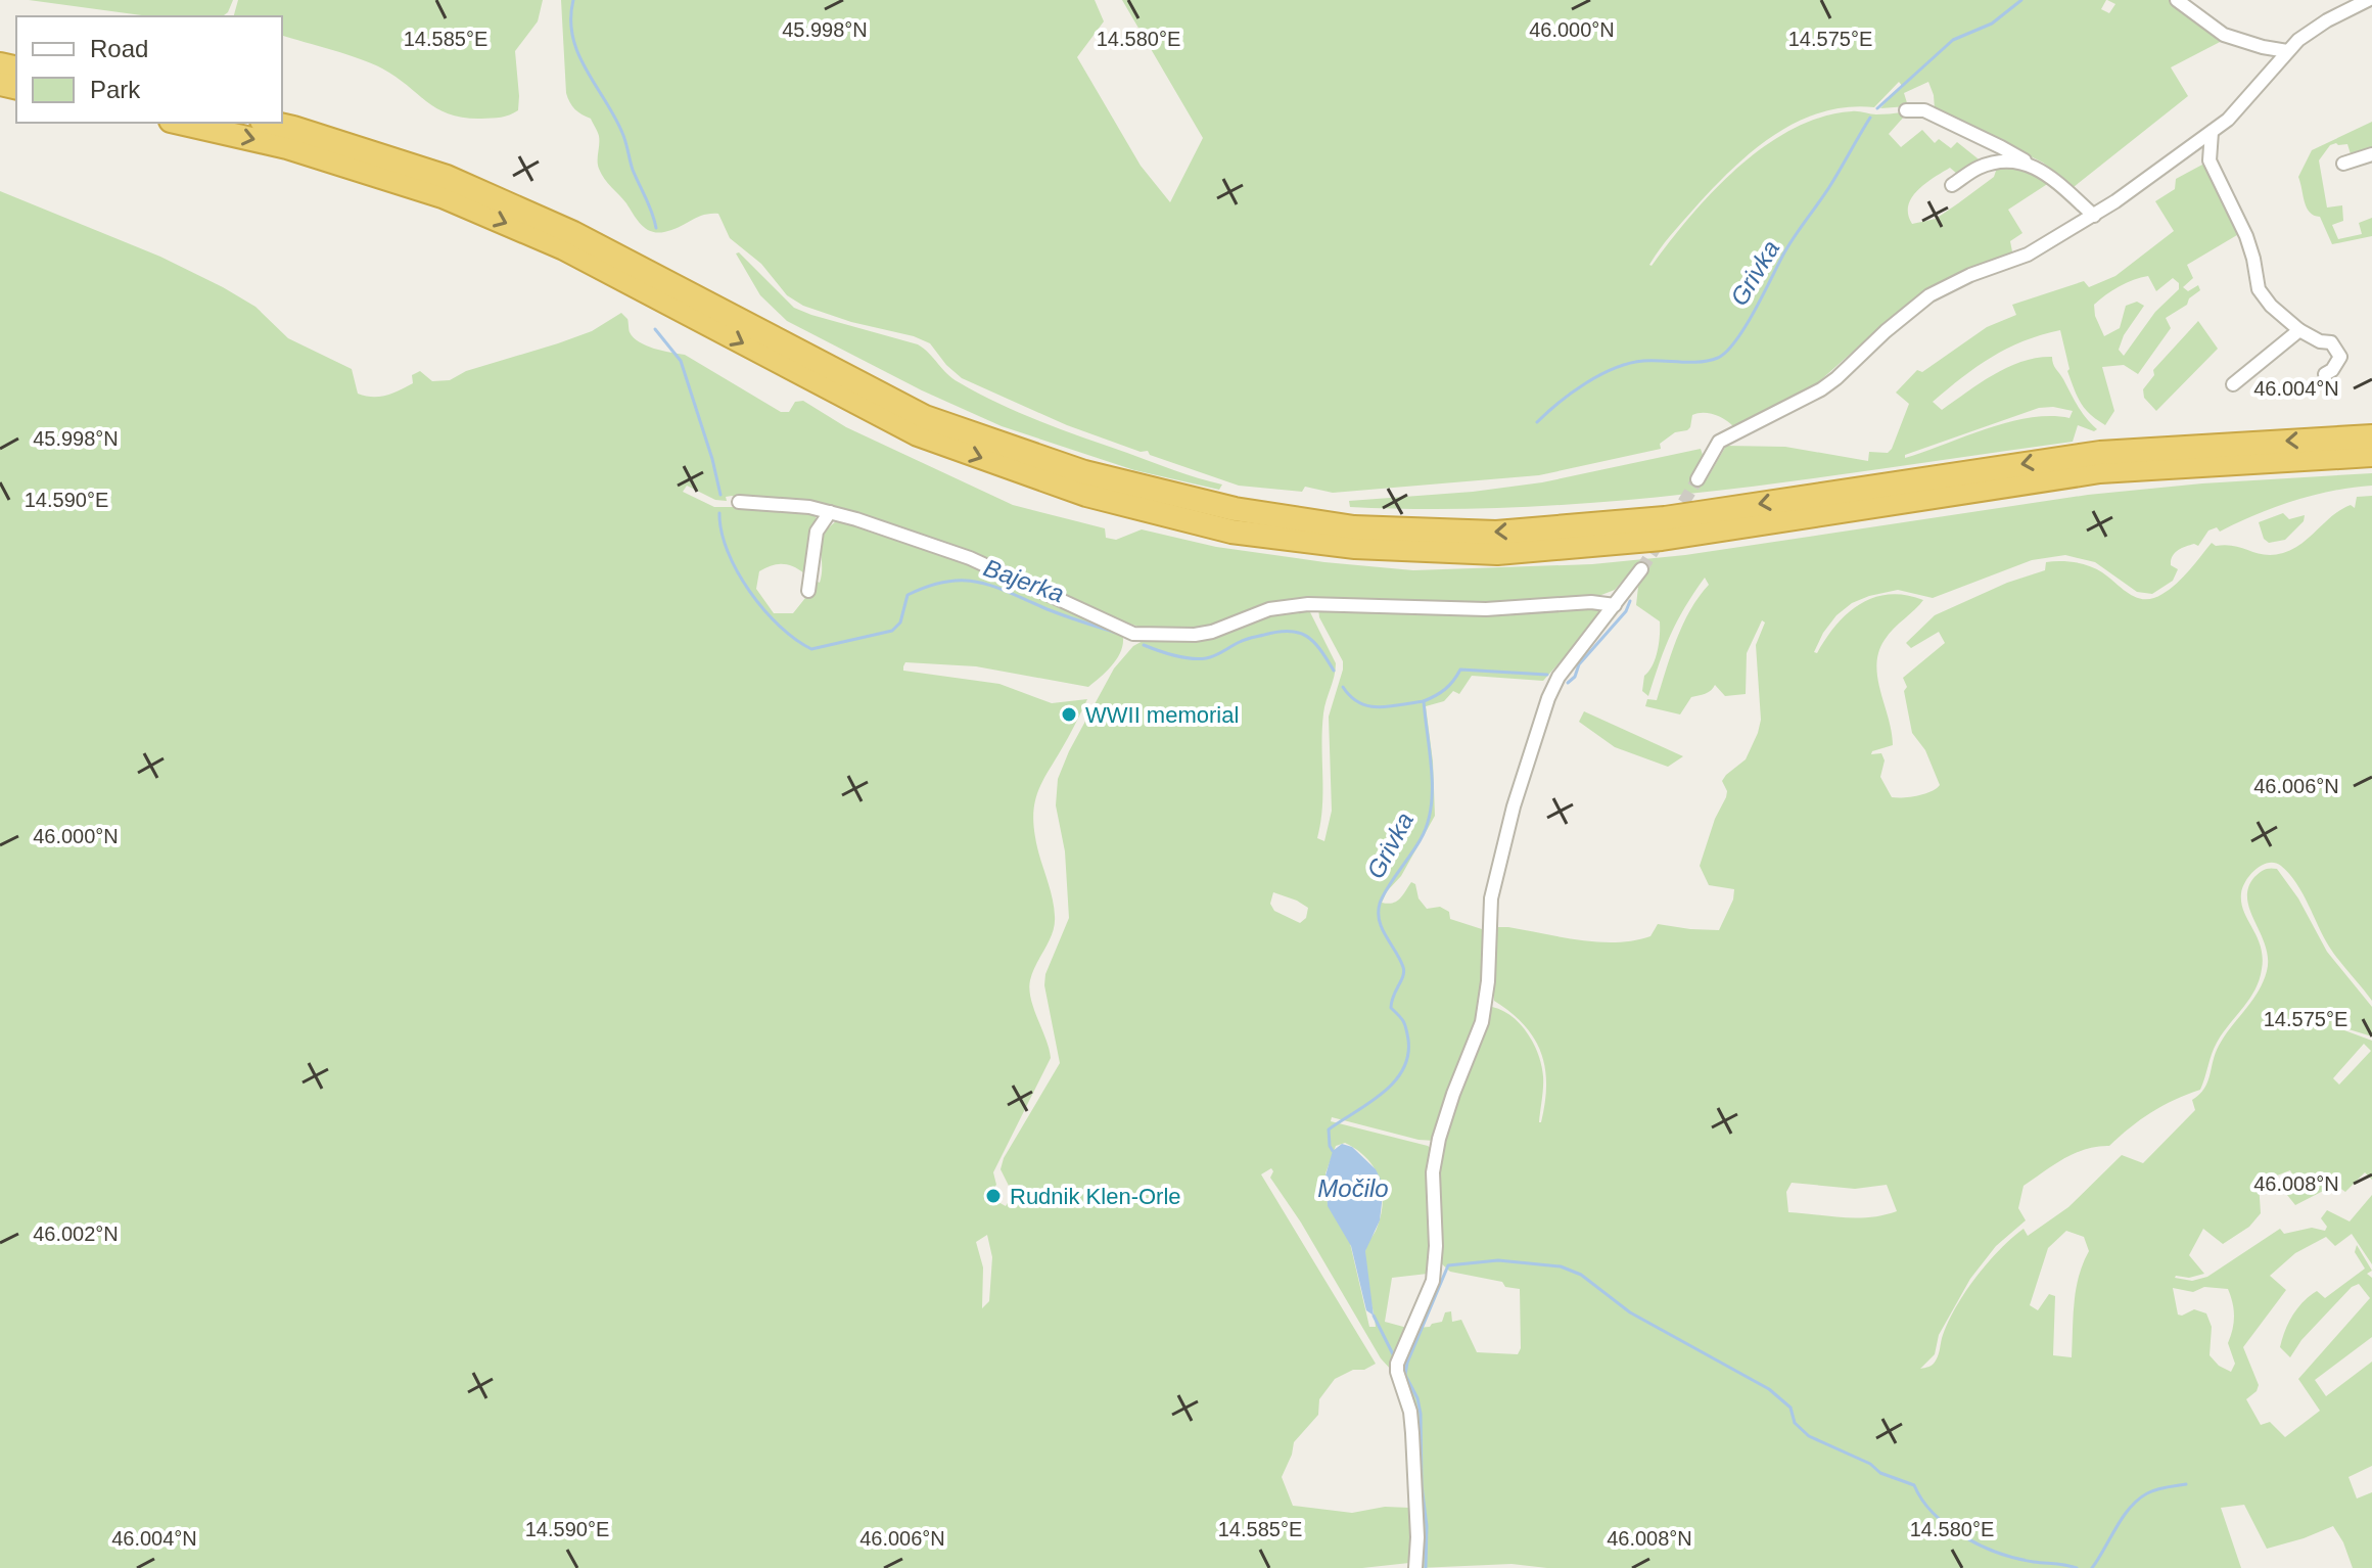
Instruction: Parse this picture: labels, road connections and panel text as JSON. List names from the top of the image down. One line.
{"water":["Grivka","Bajerka","Močilo"],"places":["WWII memorial","Rudnik Klen-Orle"],"legend":["Road","Park"],"coordinates":["45.998°N","46.000°N","14.585°E","14.580°E","14.575°E","46.004°N","14.590°E","46.006°N","46.008°N","46.002°N"]}
